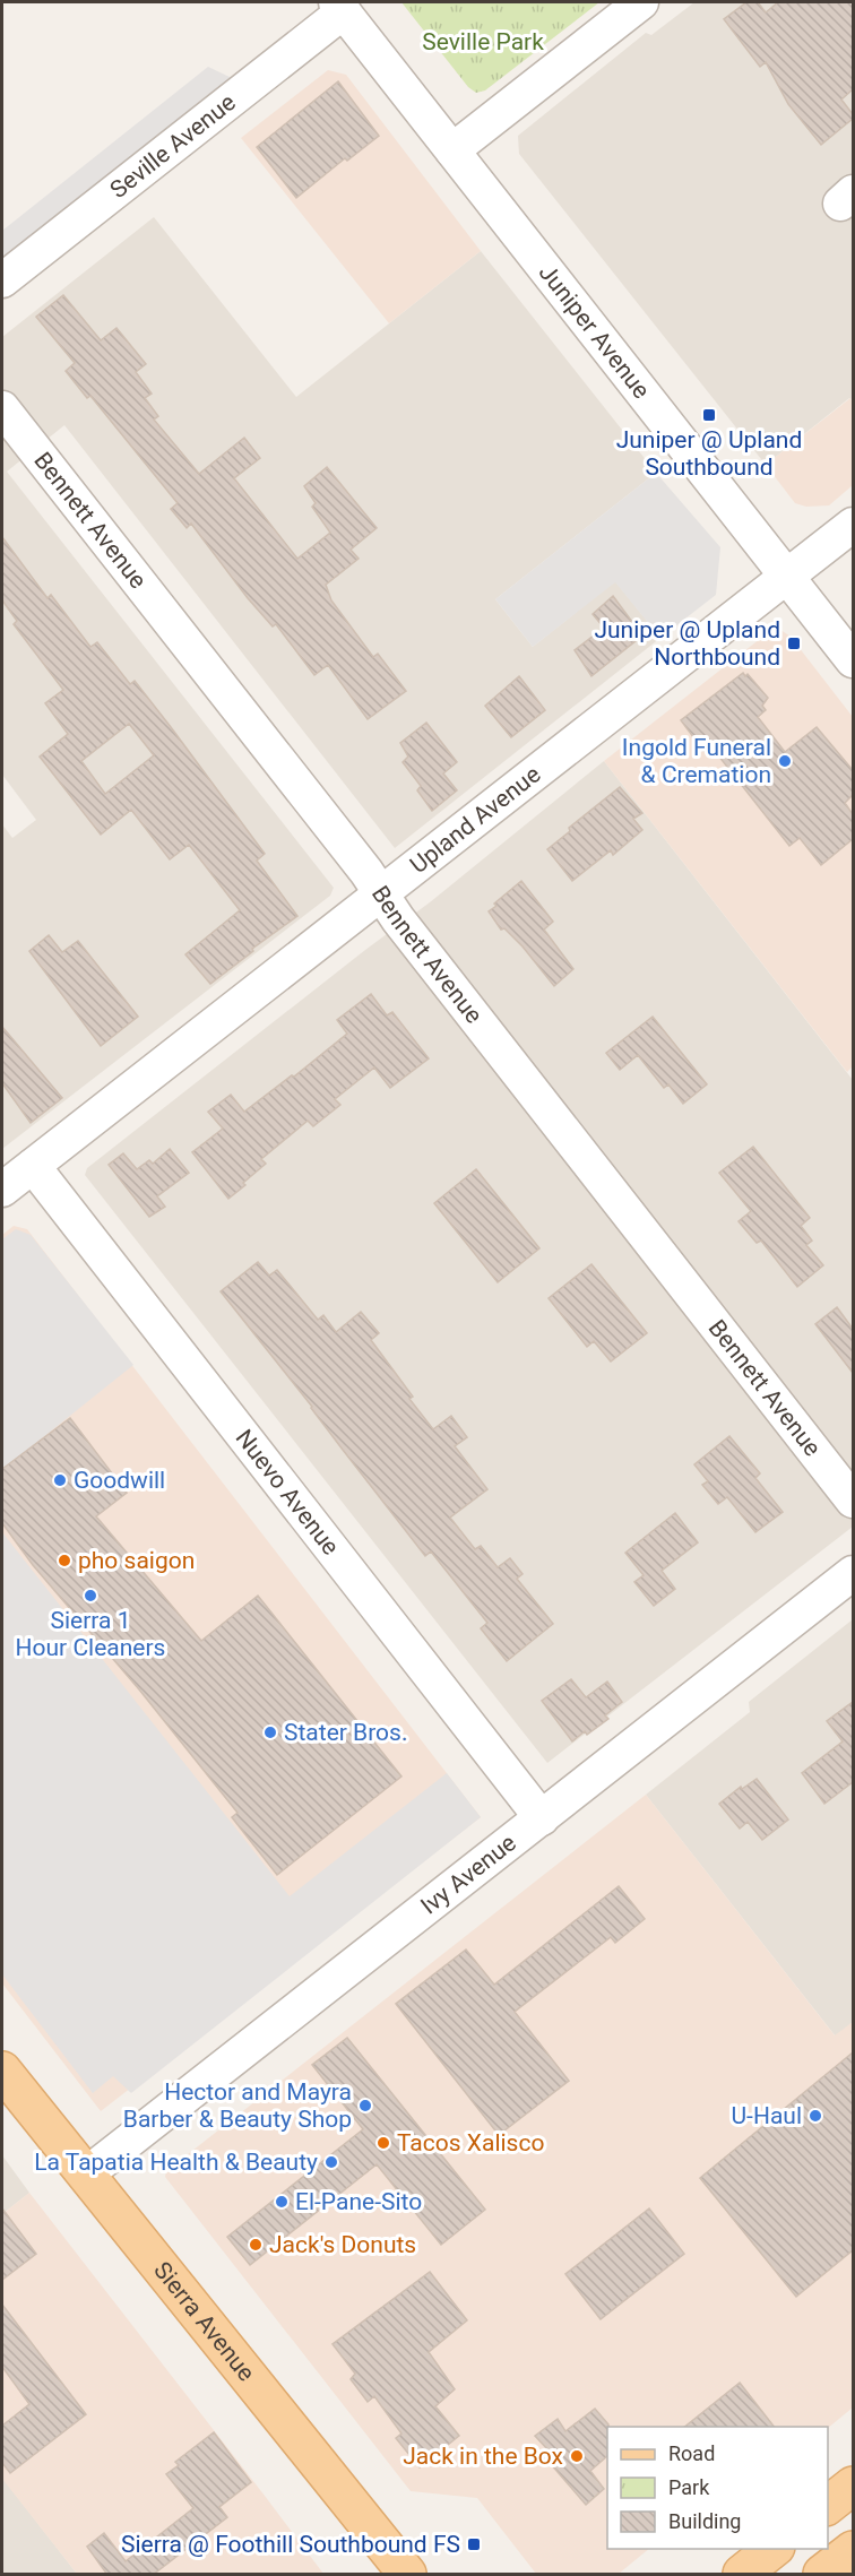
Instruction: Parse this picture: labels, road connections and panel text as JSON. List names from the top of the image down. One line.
{"streets":{"main road":["Sierra Avenue"],"street":["Seville Avenue","Juniper Avenue","Bennett Avenue","Upland Avenue","Nuevo Avenue","Ivy Avenue"]},"crossings":[["Seville Avenue","Juniper Avenue"],["Juniper Avenue","Upland Avenue"],["Bennett Avenue","Upland Avenue"],["Upland Avenue","Nuevo Avenue"],["Nuevo Avenue","Ivy Avenue"],["Ivy Avenue","Sierra Avenue"]],"parks":["Seville Park"],"places":{"transit":["Juniper @ Upland Southbound","Juniper @ Upland Northbound","Sierra @ Foothill Southbound FS"],"other":["Ingold Funeral & Cremation","Goodwill","pho saigon","Sierra 1 Hour Cleaners","Stater Bros.","Hector and Mayra Barber & Beauty Shop","U-Haul","Tacos Xalisco","La Tapatia Health & Beauty","El-Pane-Sito","Jack's Donuts","Jack in the Box"]},"legend":["Road","Park","Building"]}
